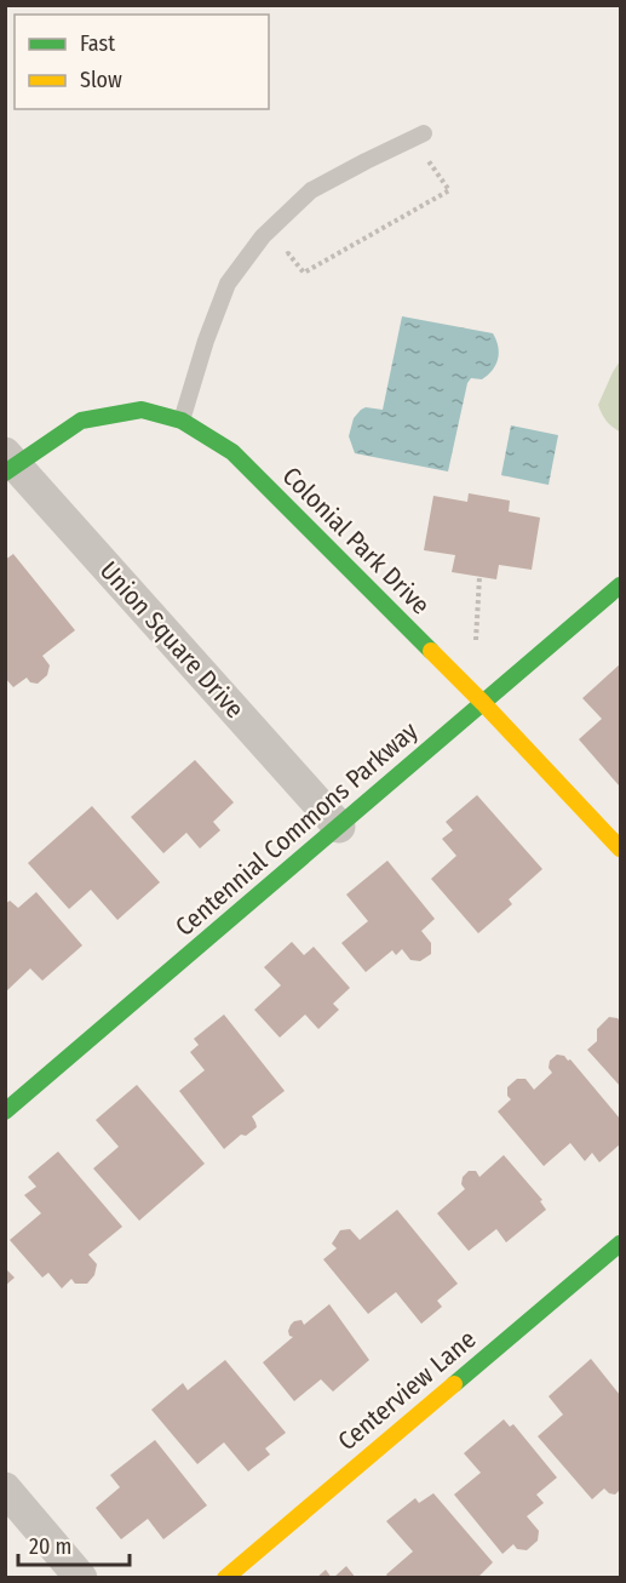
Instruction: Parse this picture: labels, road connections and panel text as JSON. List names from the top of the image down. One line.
{"streets":{"street":["Colonial Park Drive","Union Square Drive","Centennial Commons Parkway","Centerview Lane"]},"crossings":[["Colonial Park Drive","Union Square Drive"],["Colonial Park Drive","Centennial Commons Parkway"],["Union Square Drive","Centennial Commons Parkway"]],"legend":["Fast","Slow"],"scale_bar":"20 m"}
